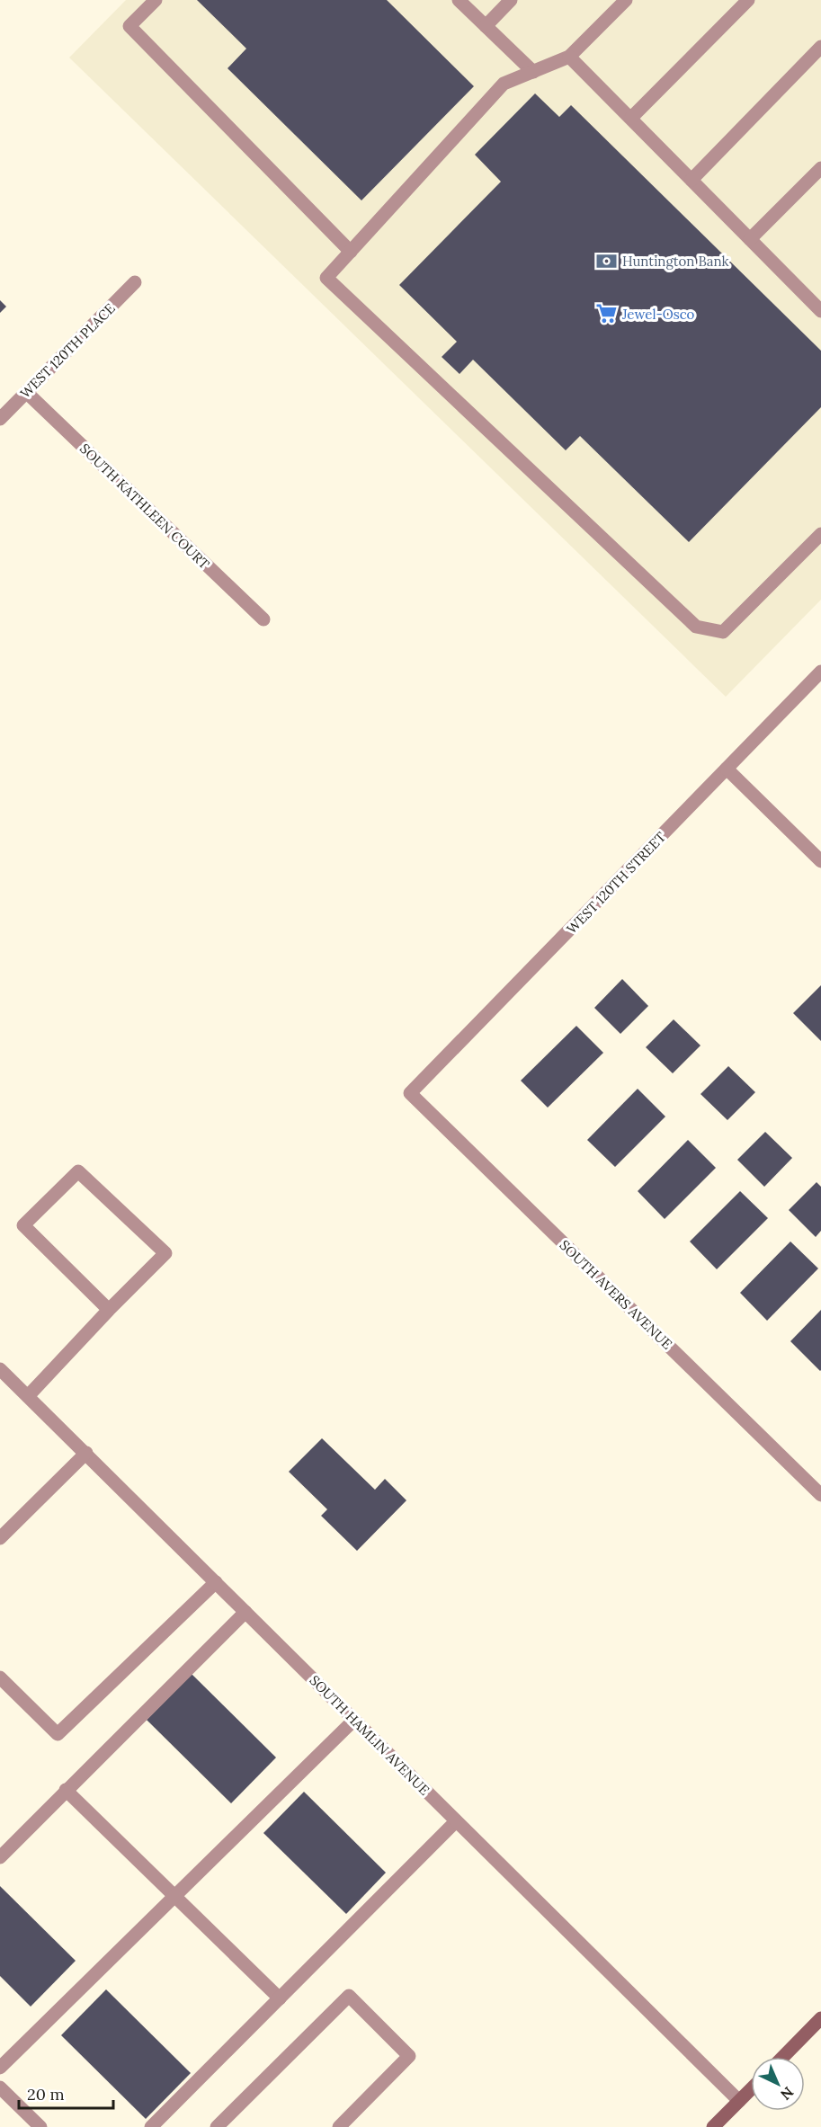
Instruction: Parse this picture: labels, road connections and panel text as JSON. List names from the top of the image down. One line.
{"streets":{"street":["WEST 120TH PLACE","SOUTH KATHLEEN COURT","WEST 120TH STREET","SOUTH AVERS AVENUE","SOUTH HAMLIN AVENUE"]},"crossings":[["WEST 120TH PLACE","SOUTH KATHLEEN COURT"],["WEST 120TH STREET","SOUTH AVERS AVENUE"]],"places":{"bank":["Huntington Bank"],"supermarket":["Jewel-Osco"]},"scale_bar":"20 m","north":"bottom right"}
